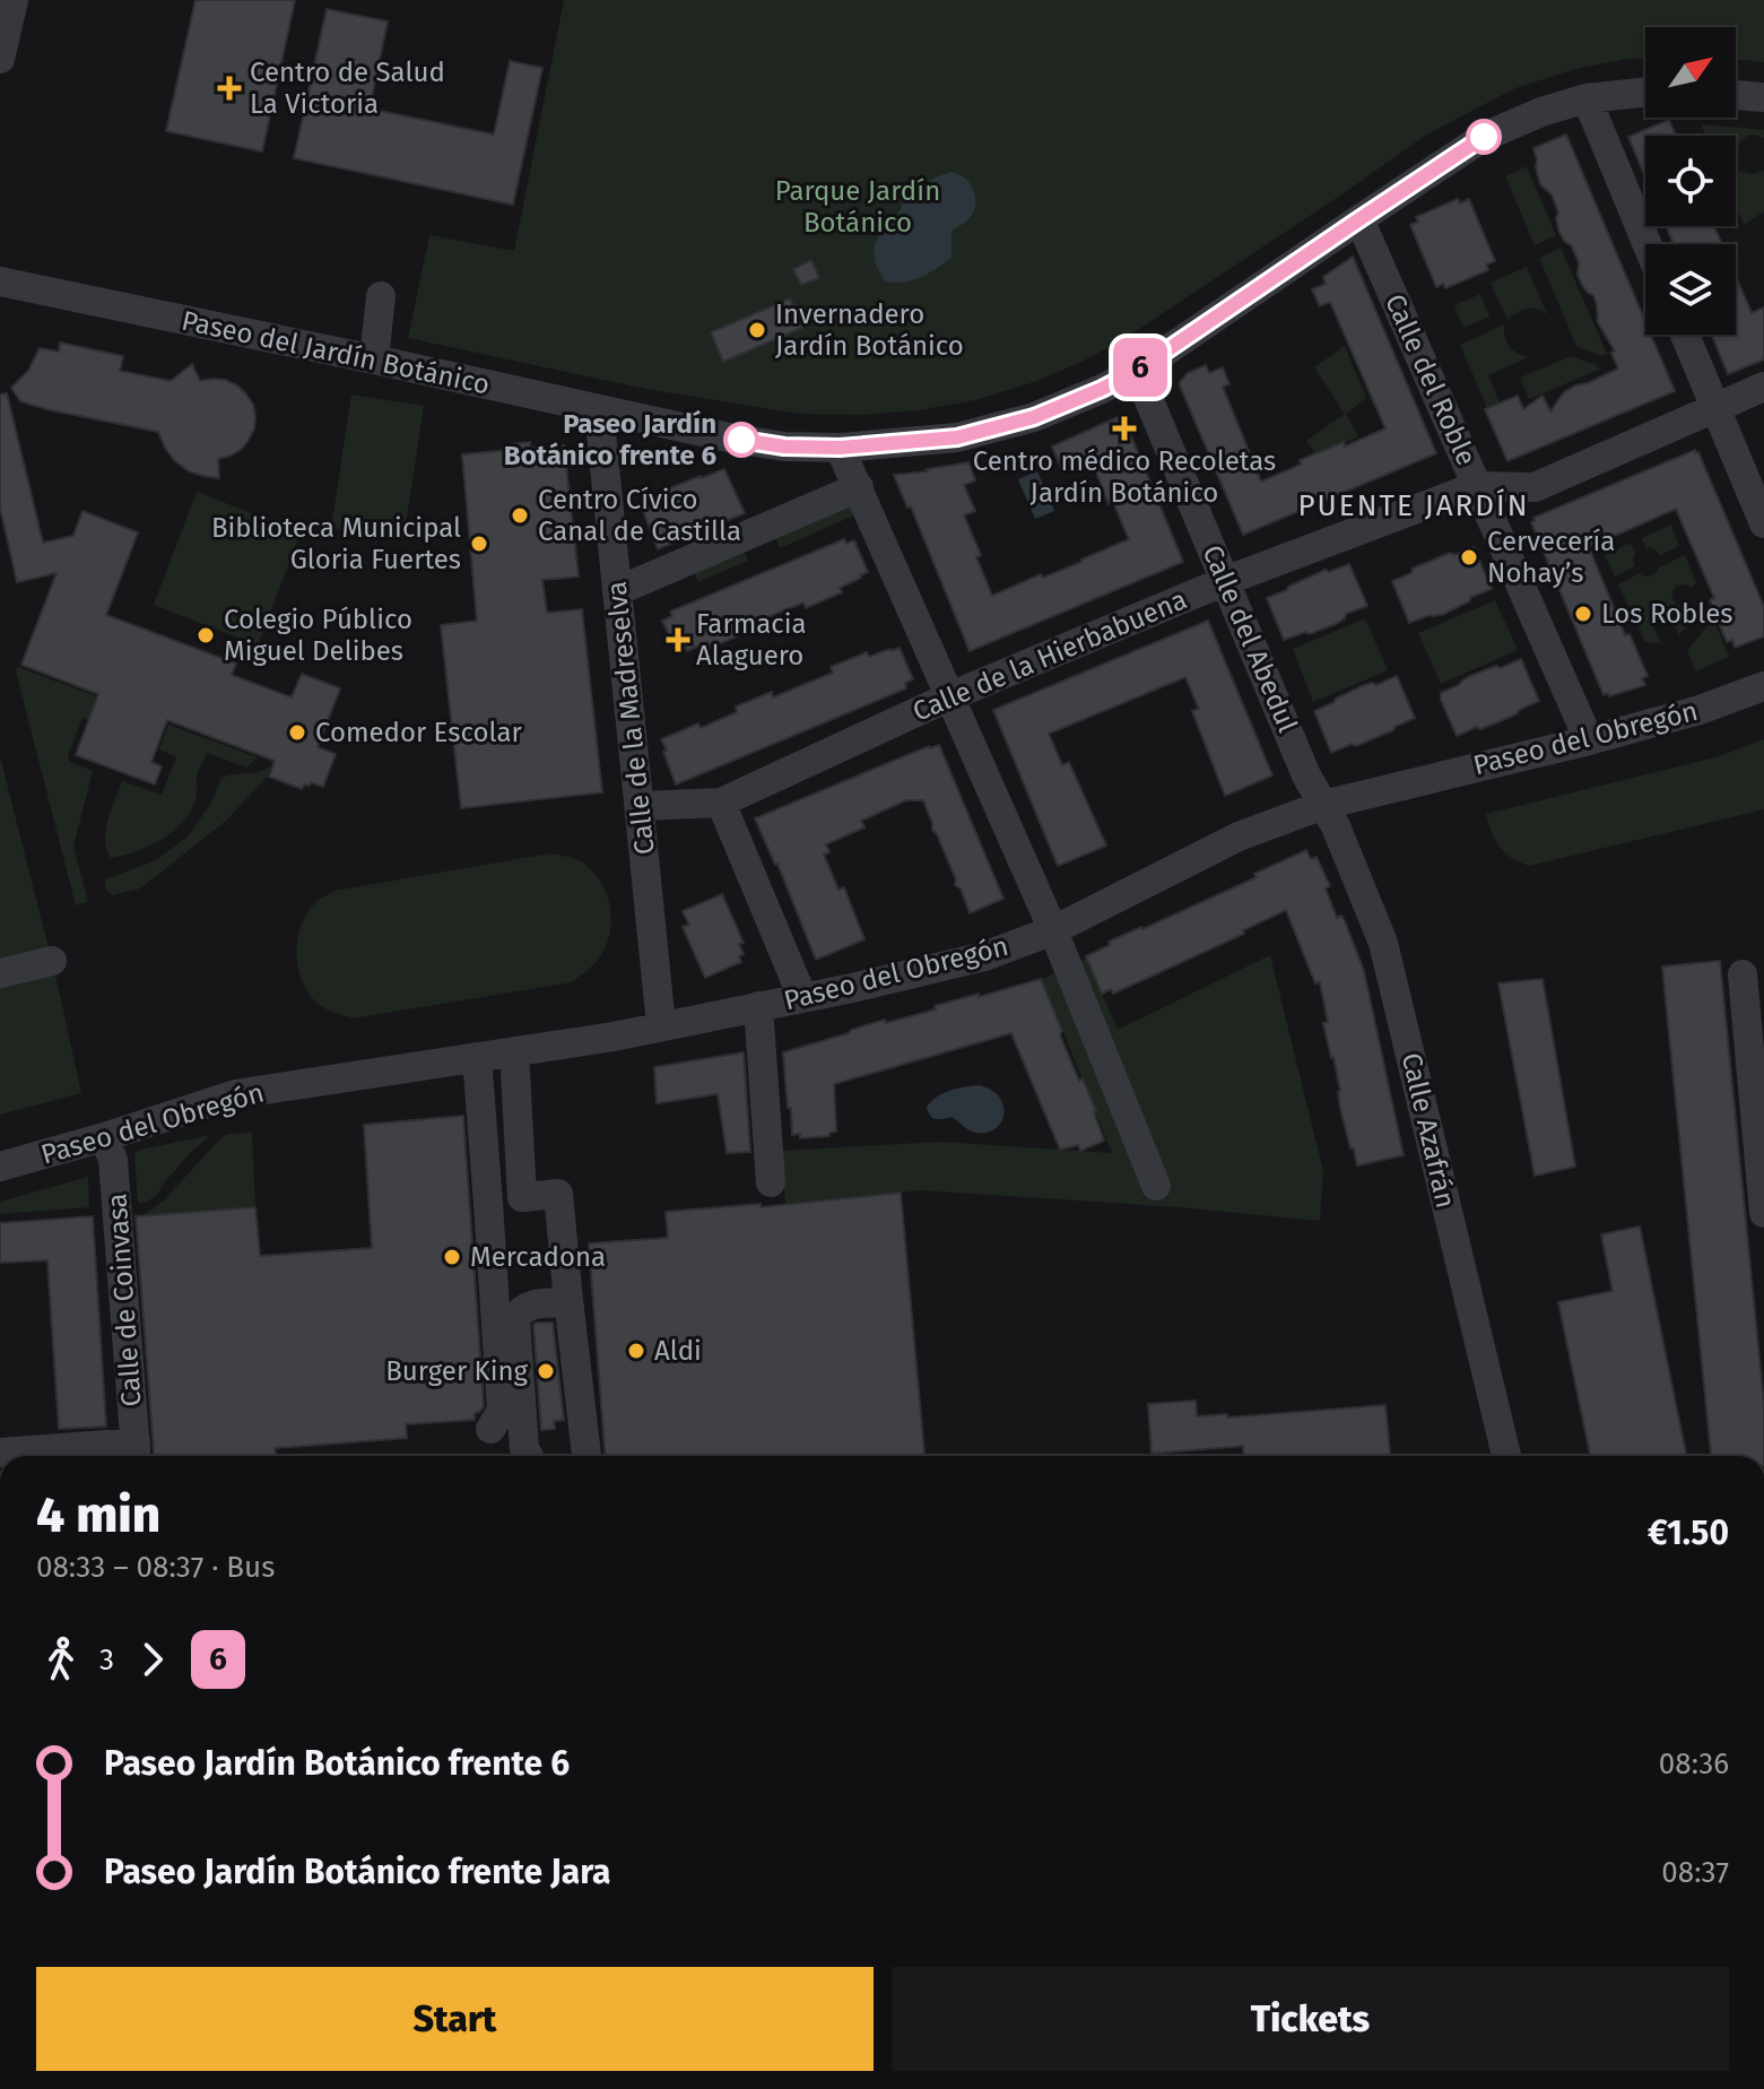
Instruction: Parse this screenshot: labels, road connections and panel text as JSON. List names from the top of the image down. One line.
{"streets":{"street":["Paseo del Jardín Botánico","Calle del Roble","Calle del Abedul","Calle de la Hierbabuena","Calle de la Madreselva","Paseo del Obregón","Calle Azafrán","Calle de Coinvasa"]},"crossings":[["Paseo del Jardín Botánico","Calle del Roble"],["Paseo del Jardín Botánico","Calle del Abedul"],["Paseo del Jardín Botánico","Calle de la Madreselva"],["Calle del Roble","Calle de la Hierbabuena"],["Calle del Roble","Paseo del Obregón"],["Calle del Abedul","Calle de la Hierbabuena"],["Calle del Abedul","Paseo del Obregón"],["Calle del Abedul","Calle Azafrán"],["Calle de la Hierbabuena","Calle de la Madreselva"],["Calle de la Madreselva","Paseo del Obregón"],["Paseo del Obregón","Calle Azafrán"],["Paseo del Obregón","Calle de Coinvasa"]],"districts":["PUENTE JARDÍN"],"parks":["Parque Jardín Botánico"],"places":{"health":["Centro de Salud La Victoria","Centro médico Recoletas Jardín Botánico","Farmacia Alaguero"],"other":["Invernadero Jardín Botánico","Paseo Jardín Botánico frente 6","Centro Cívico Canal de Castilla","Biblioteca Municipal Gloria Fuertes","Cervecería Nohay’s","Los Robles","Colegio Público Miguel Delibes","Comedor Escolar","Mercadona","Aldi","Burger King"]},"lines":["bus line 6"],"north":"top right","page":{"on_map":"6","heading":["4 min","08:33 – 08:37 · Bus","€1.50"],"legs":["3","6"],"list":[{"name":"Paseo Jardín Botánico frente 6","value":"08:36"},{"name":"Paseo Jardín Botánico frente Jara","value":"08:37"}],"buttons":["Start","Tickets"]}}
